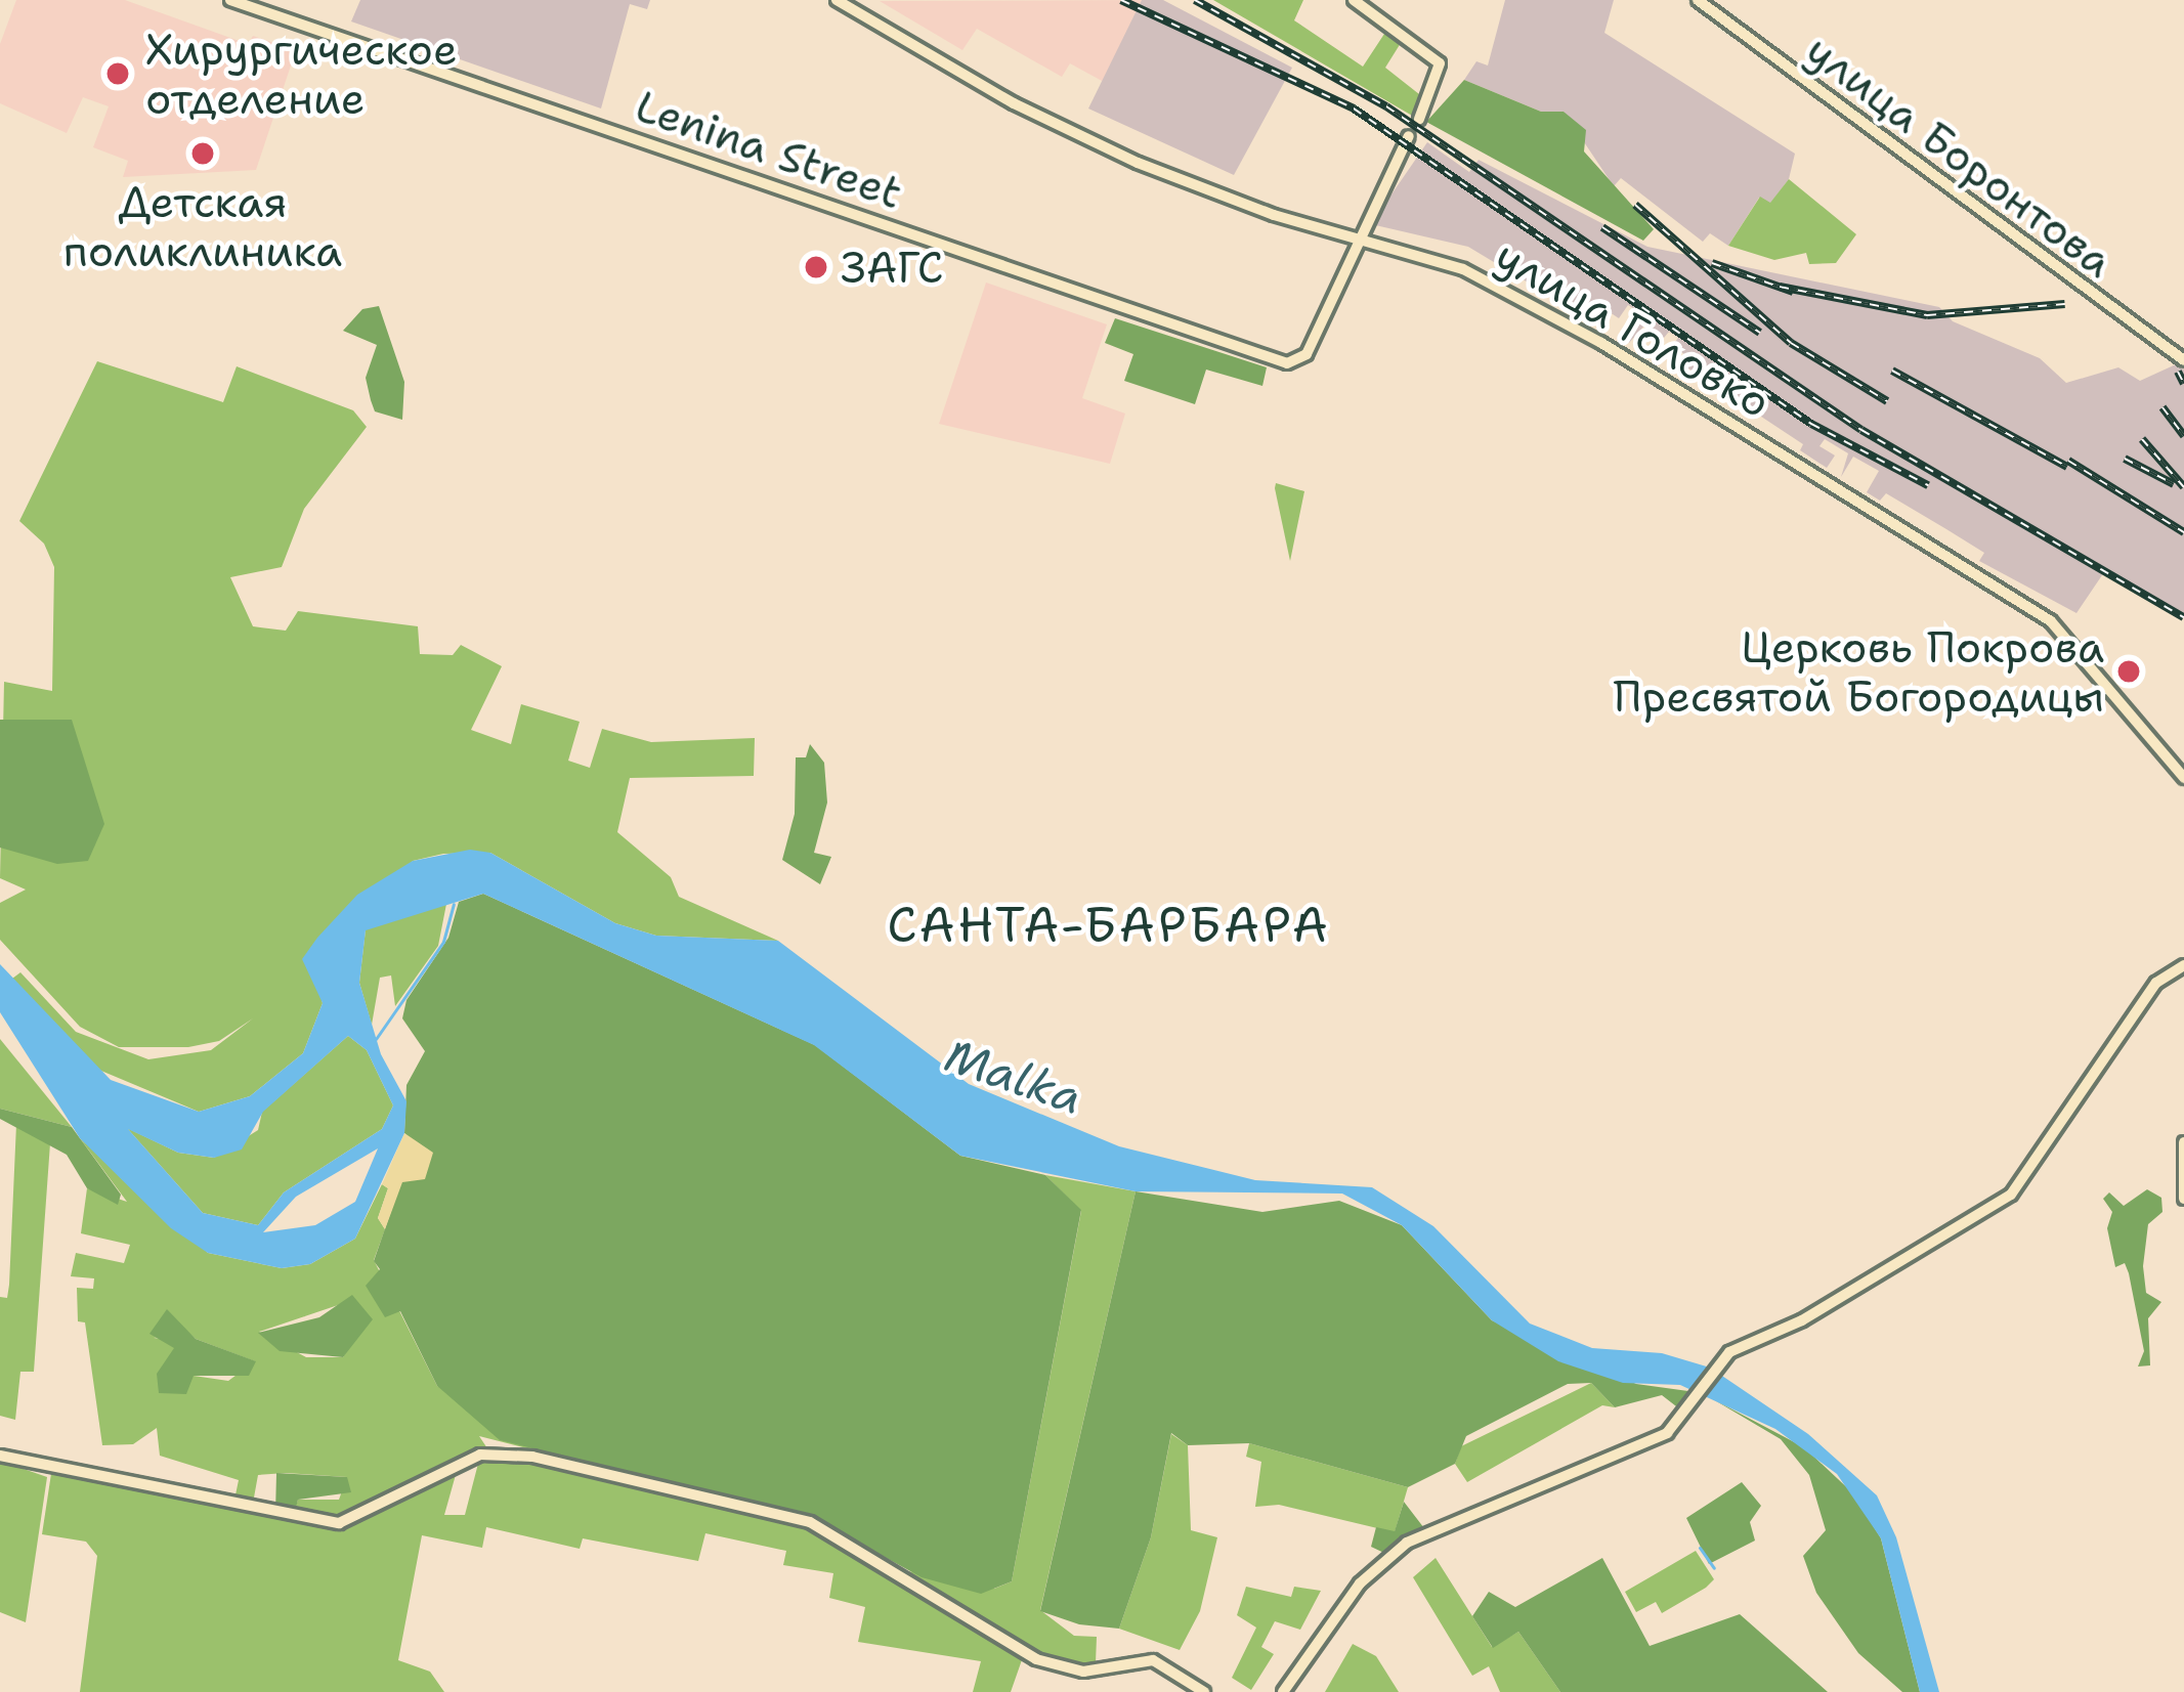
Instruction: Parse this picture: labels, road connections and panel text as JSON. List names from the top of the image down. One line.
{"streets":{"street":["Lenina Street","улица Боронтова","улица Головко"]},"crossings":[["Lenina Street","улица Головко"]],"districts":["САНТА-БАРБАРА"],"water":["Malka"],"places":["Хирургическое отделение","Детская поликлиника","ЗАГС","Церковь Покрова Пресвятой Богородицы"]}
